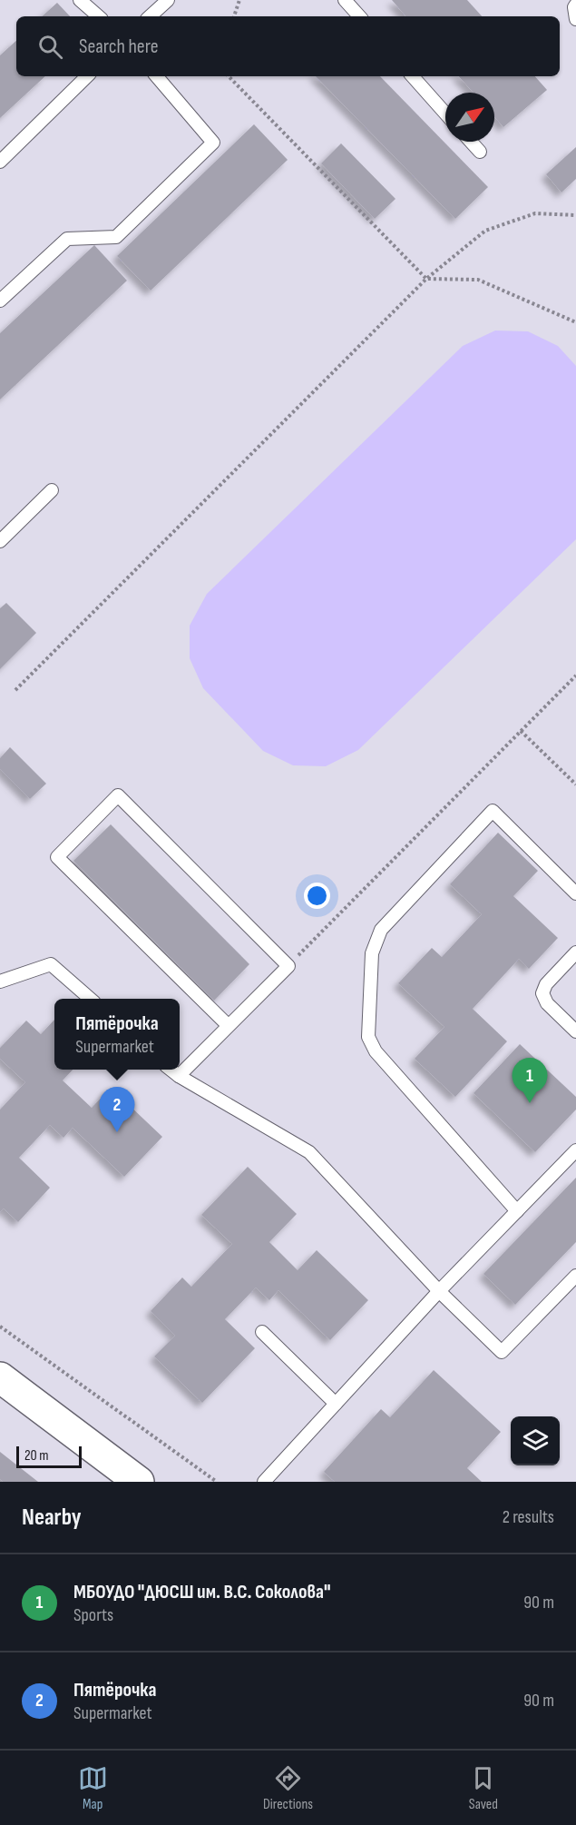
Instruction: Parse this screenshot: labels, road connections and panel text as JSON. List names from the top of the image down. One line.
{"scale_bar":"20 m","north":"top right","page":{"search":"Search here","popup":["Пятёрочка","Supermarket"],"pins":["1","2"],"scale":"20 m","heading":["Nearby","2 results"],"list":[{"mark":"1","name":"МБОУДО \"ДЮСШ им. В.С. Соколова\"","note":"Sports","value":"90 m"},{"mark":"2","name":"Пятёрочка","note":"Supermarket","value":"90 m"}],"nav":["Map","Directions","Saved"]}}
